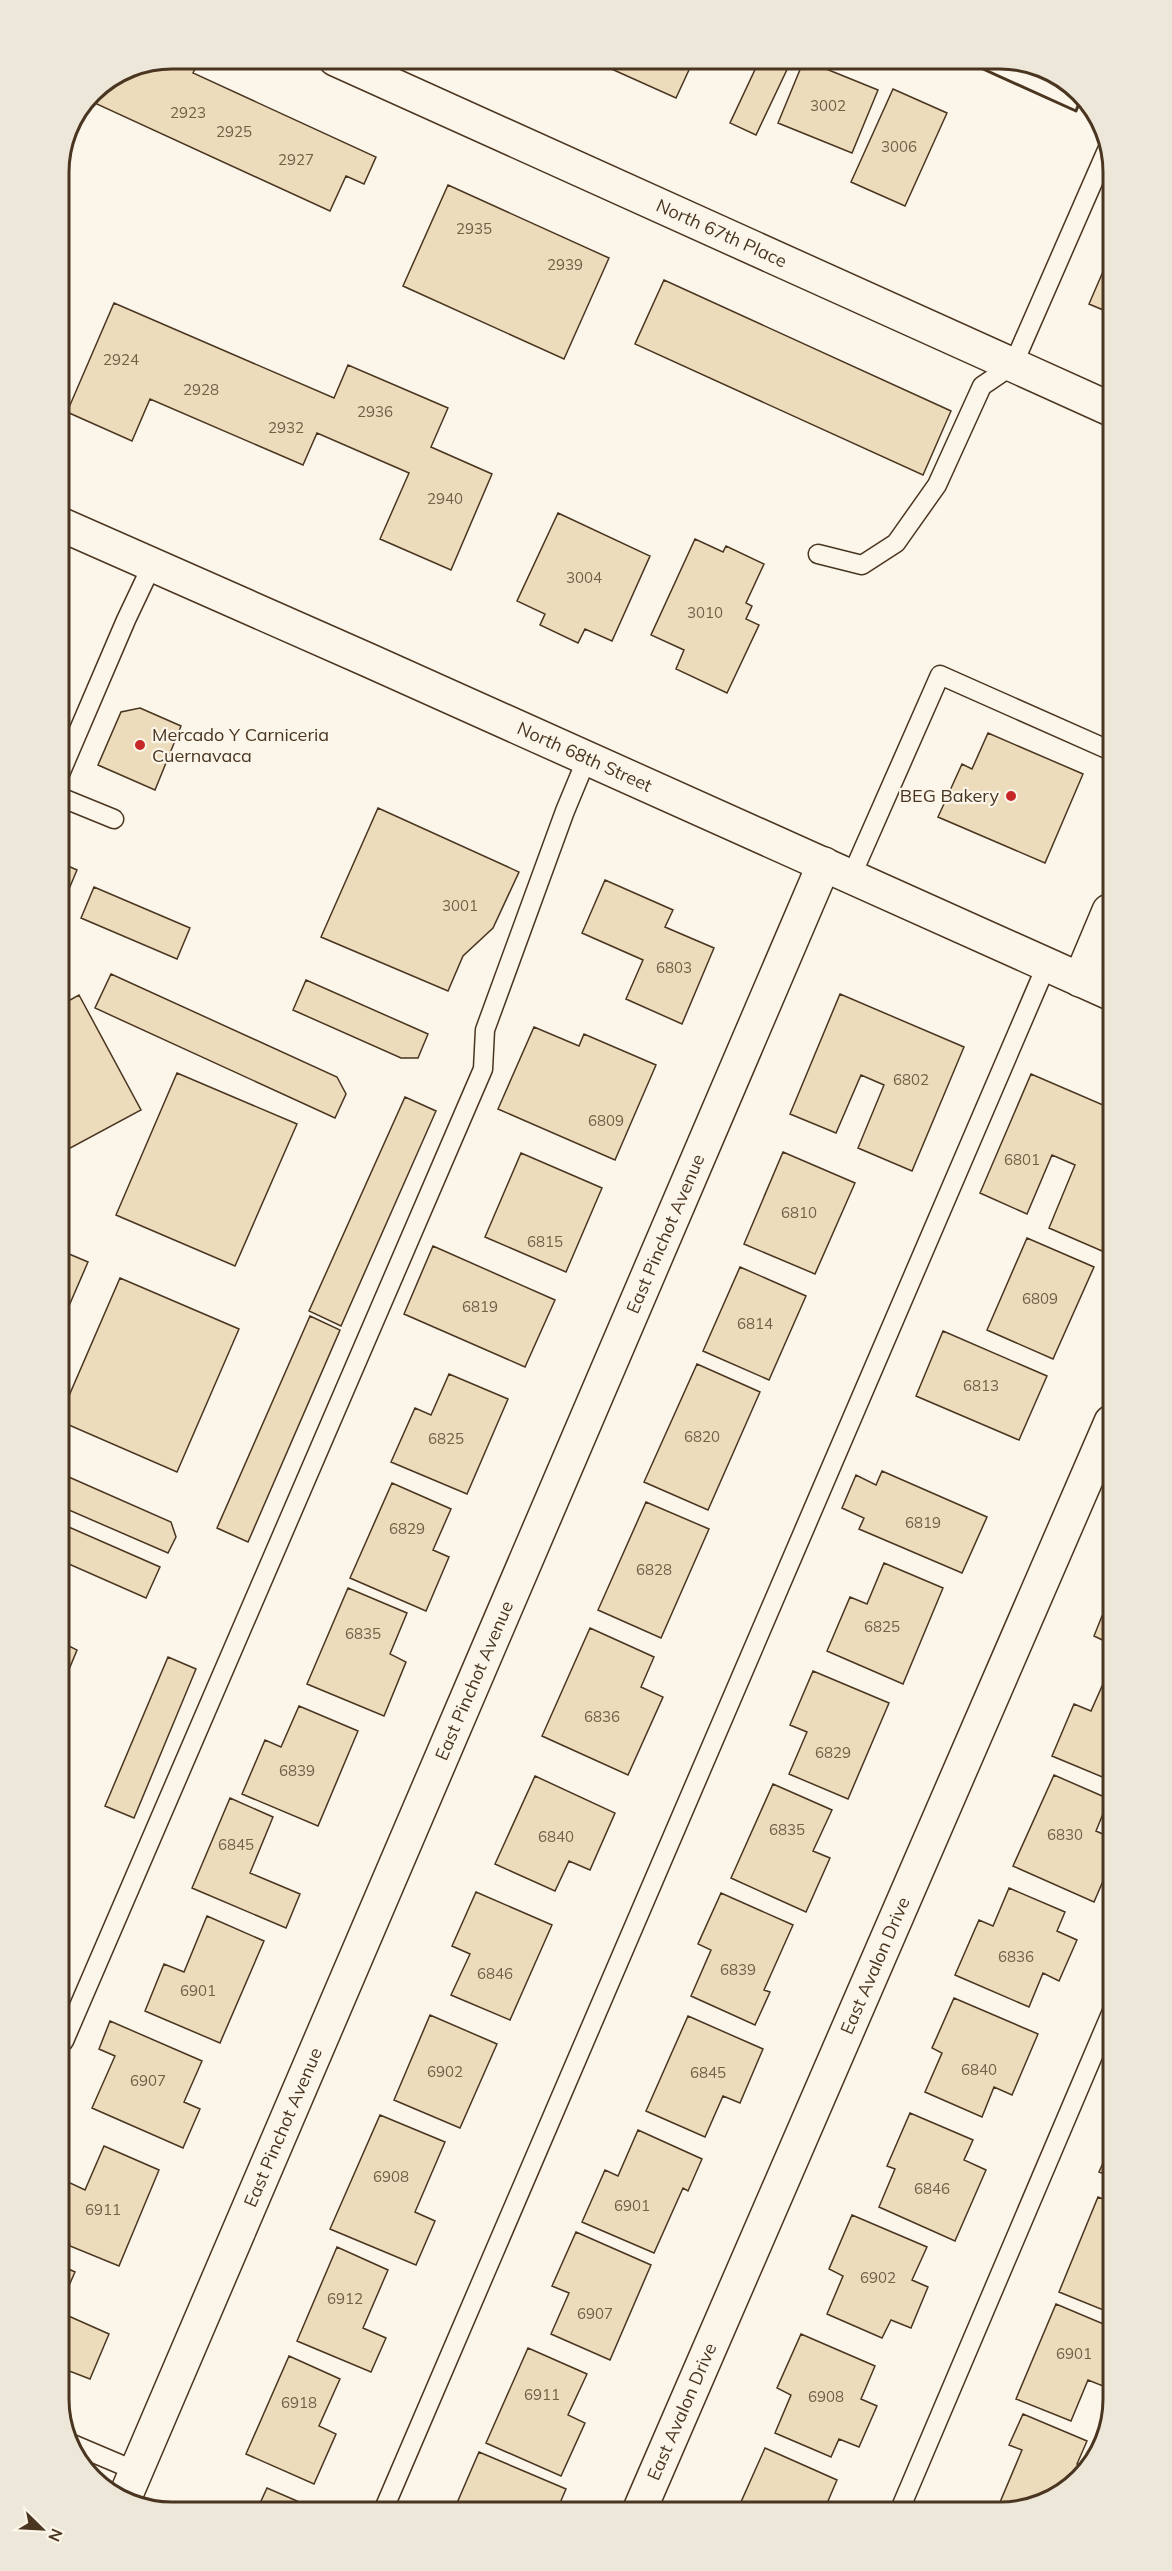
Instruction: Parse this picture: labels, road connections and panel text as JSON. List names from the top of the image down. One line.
{"streets":{"street":["North 67th Place","North 68th Street","East Pinchot Avenue","East Avalon Drive"]},"crossings":[["North 68th Street","East Pinchot Avenue"]],"places":["Mercado Y Carniceria Cuernavaca","BEG Bakery"],"house_numbers":["3002","2923","2925","3006","2927","2935","2939","2924","2928","2936","2932","2940","3004","3010","3001","6803","6802","6809","6801","6810","6815","6809","6819","6814","6813","6820","6825","6819","6829","6828","6825","6835","6836","6829","6839","6835","6830","6840","6845","6836","6839","6846","6901","6840","6902","6845","6907","6908","6846","6901","6911","6902","6912","6907","6901","6911","6908","6918"],"north":"bottom right"}
